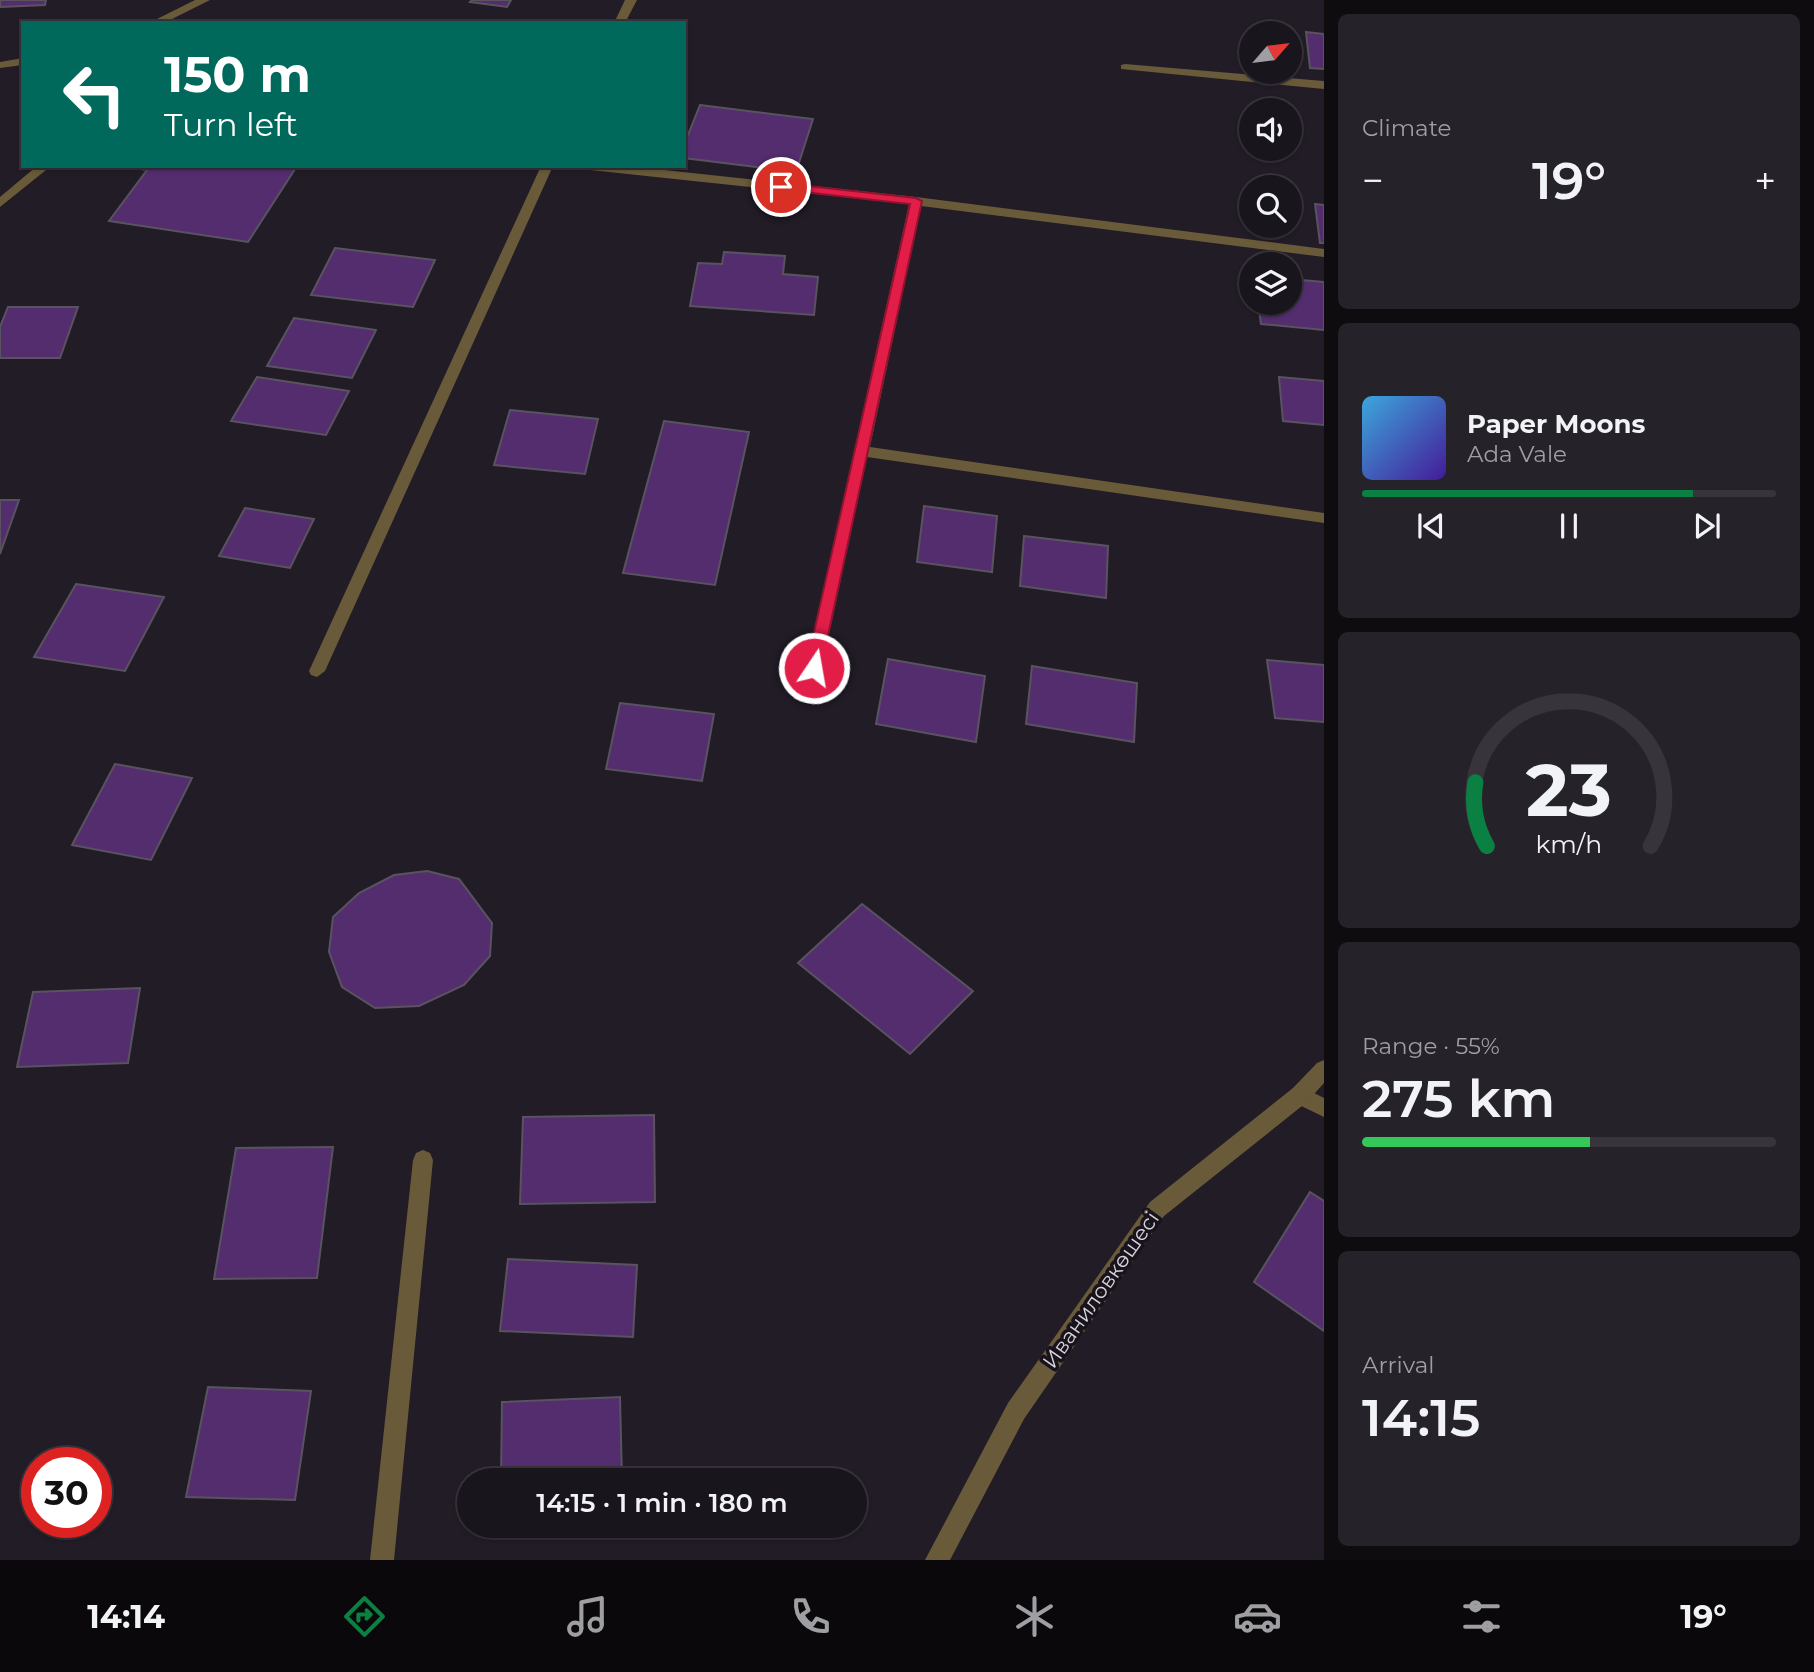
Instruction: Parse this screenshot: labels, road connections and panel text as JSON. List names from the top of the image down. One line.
{"streets":{"street":["Иваниловкөшесі"]},"north":"top right","page":{"tile":["Climate",["Range · 55%","275 km"],["Arrival","14:15"]],"turn":["150 m","Turn left"],"heat":["−","19°","+"],"song":["Paper Moons","Ada Vale"],"limit":"30","trip":"14:15 · 1 min · 180 m","tabs":["14:14","19°"],"gauge":["23","km/h"]}}
